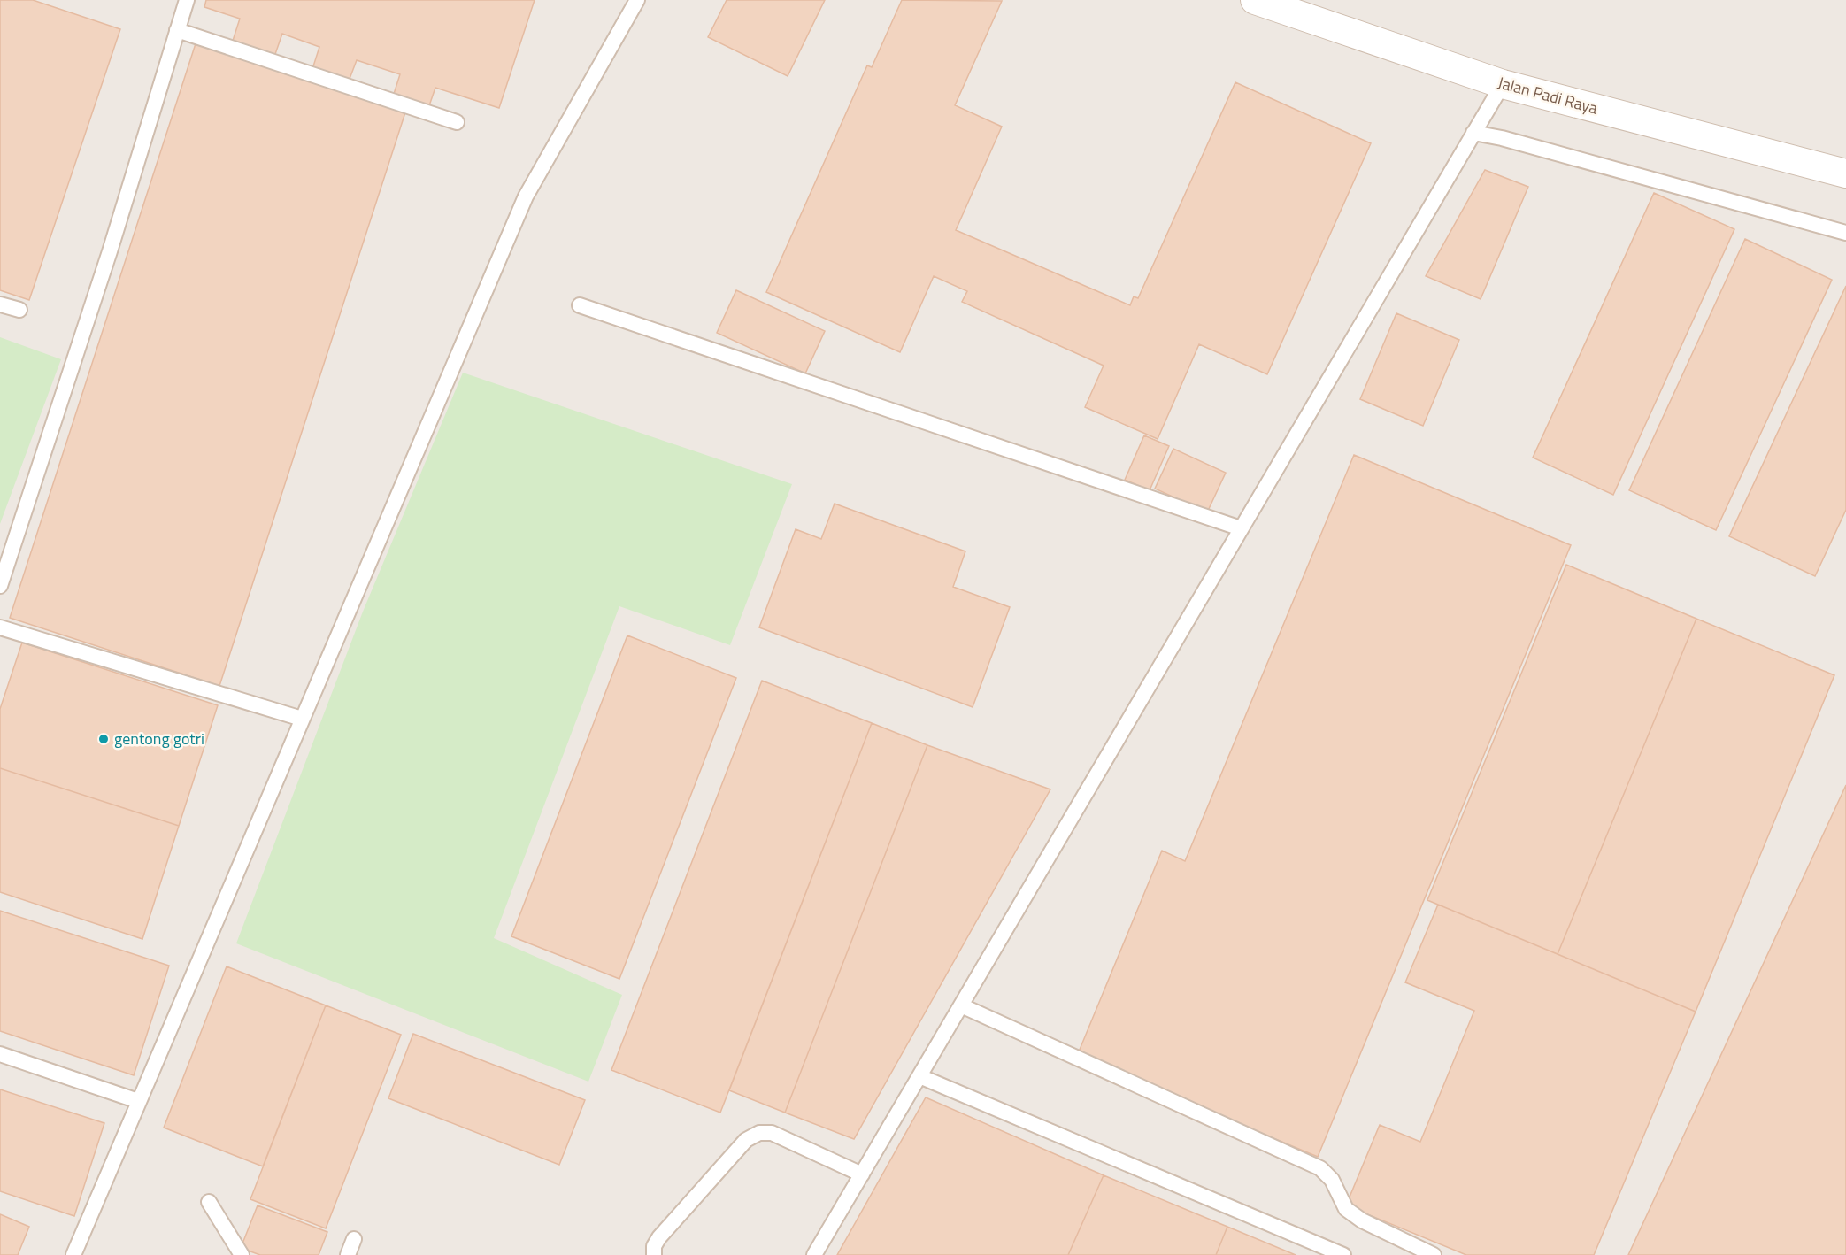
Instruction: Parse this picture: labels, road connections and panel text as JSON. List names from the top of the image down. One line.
{"streets":{"street":["Jalan Padi Raya"]},"places":["gentong gotri"]}
